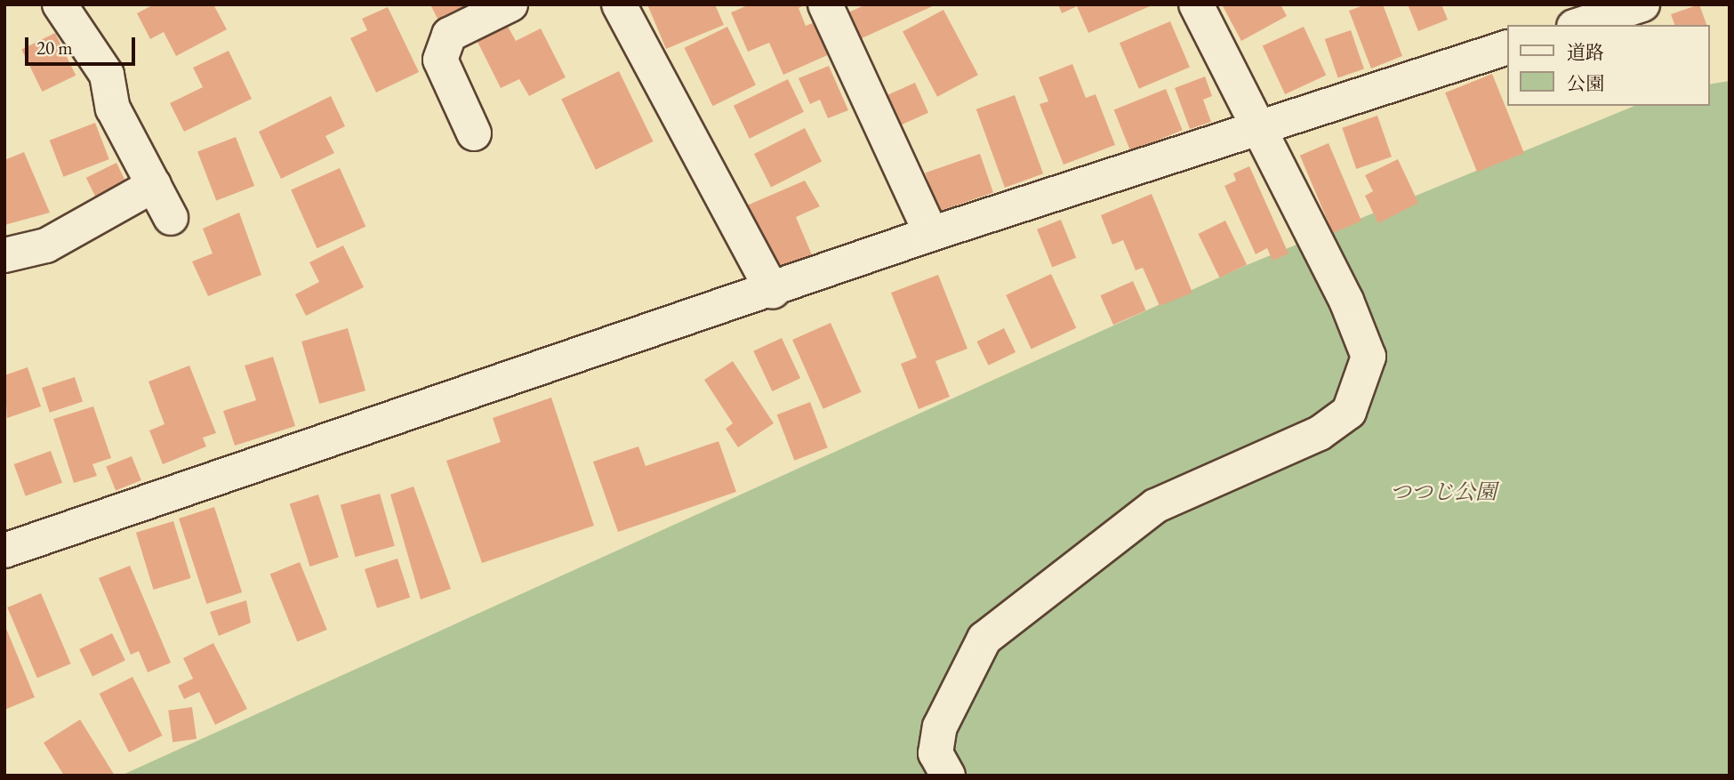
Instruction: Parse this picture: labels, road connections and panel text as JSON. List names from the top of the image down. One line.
{"parks":["つつじ公園"],"legend":["道路","公園"],"scale_bar":"20 m"}
